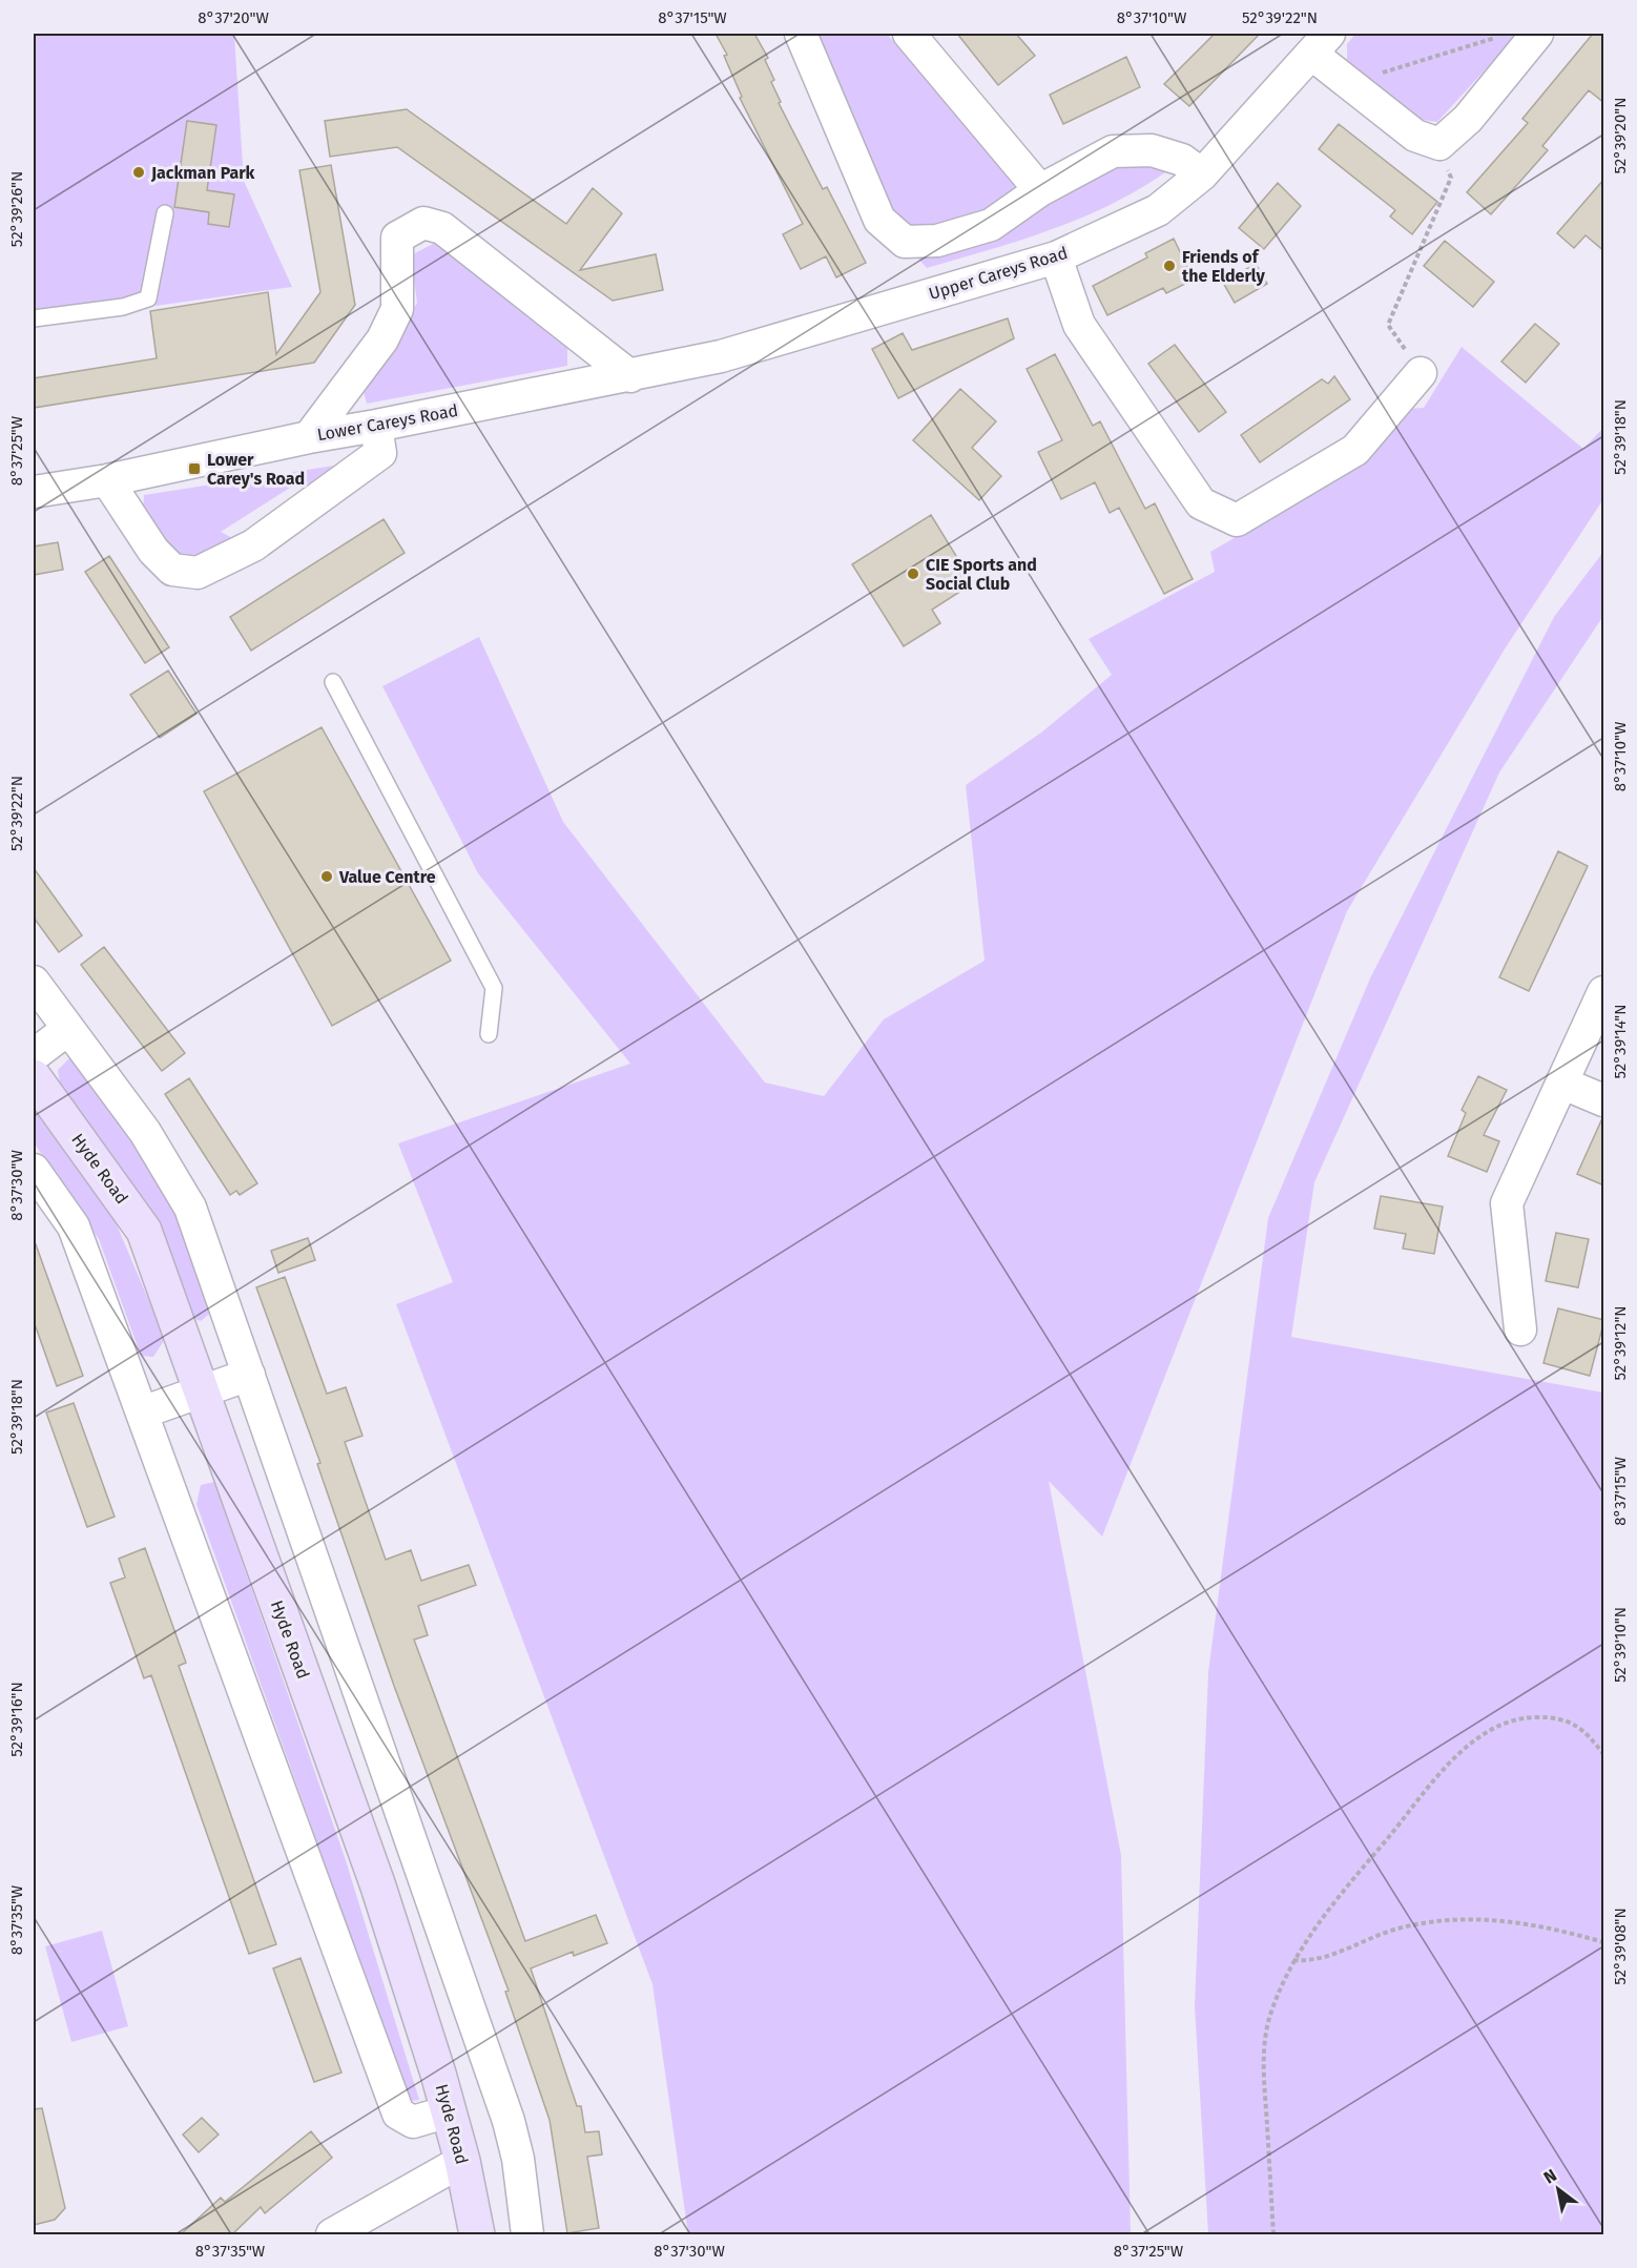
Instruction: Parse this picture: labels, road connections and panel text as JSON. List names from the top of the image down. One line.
{"streets":{"street":["Upper Careys Road","Lower Careys Road","Hyde Road"]},"crossings":[["Upper Careys Road","Lower Careys Road"]],"places":{"other":["Jackman Park","Friends of the Elderly","CIE Sports and Social Club","Value Centre"],"transit":["Lower Carey's Road"]},"north":"top left","coordinates":["8°37'20\"W","8°37'15\"W","8°37'10\"W","52°39'22\"N","52°39'20\"N","52°39'26\"N","52°39'18\"N","8°37'25\"W","52°39'14\"N","8°37'30\"W","52°39'12\"N","52°39'10\"N","52°39'16\"N","8°37'35\"W","52°39'08\"N"]}
